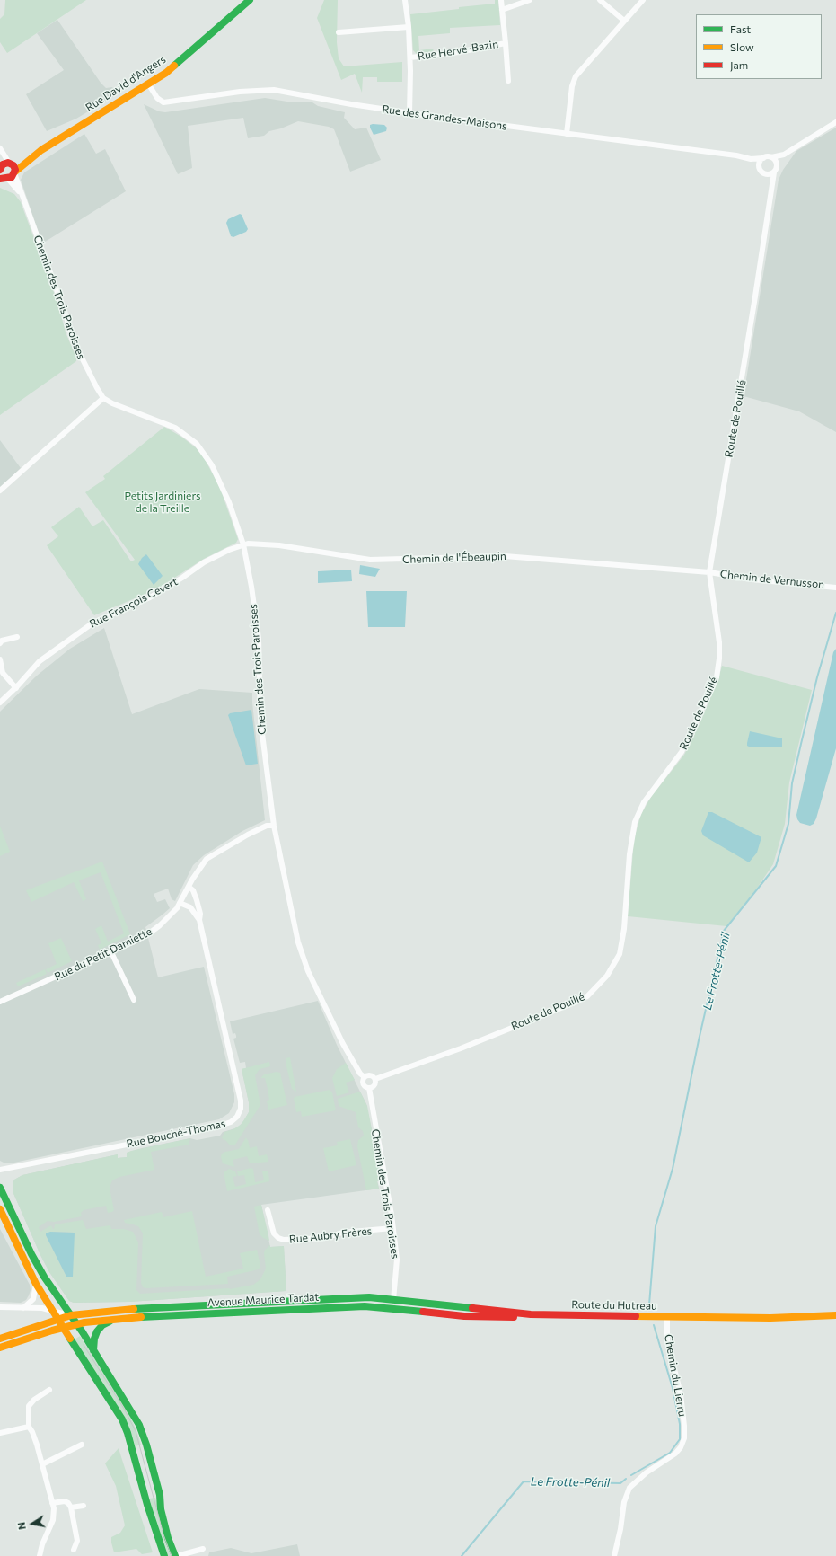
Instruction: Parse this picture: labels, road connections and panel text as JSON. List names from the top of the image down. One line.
{"streets":{"street":["Rue Hervé-Bazin","Rue David d'Angers","Rue des Grandes-Maisons","Chemin des Trois Paroisses","Route de Pouillé","Chemin de l'Ébeaupin","Chemin de Vernusson","Rue François Cevert","Rue du Petit Damiette","Rue Bouché-Thomas","Rue Aubry Frères","Avenue Maurice Tardat","Route du Hutreau","Chemin du Lierru"]},"crossings":[["Rue David d'Angers","Rue des Grandes-Maisons"],["Rue David d'Angers","Chemin des Trois Paroisses"],["Chemin des Trois Paroisses","Route de Pouillé"],["Chemin des Trois Paroisses","Chemin de l'Ébeaupin"],["Chemin des Trois Paroisses","Rue François Cevert"],["Chemin des Trois Paroisses","Rue du Petit Damiette"],["Chemin des Trois Paroisses","Rue Aubry Frères"],["Chemin des Trois Paroisses","Avenue Maurice Tardat"],["Chemin des Trois Paroisses","Route du Hutreau"],["Route de Pouillé","Chemin de l'Ébeaupin"],["Route de Pouillé","Chemin de Vernusson"],["Chemin de l'Ébeaupin","Chemin de Vernusson"],["Chemin de l'Ébeaupin","Rue François Cevert"],["Rue du Petit Damiette","Rue Bouché-Thomas"],["Avenue Maurice Tardat","Route du Hutreau"],["Route du Hutreau","Chemin du Lierru"]],"water":["Le Frotte-Pénil"],"parks":["Petits Jardiniers de la Treille"],"legend":["Fast","Slow","Jam"],"north":"left"}
